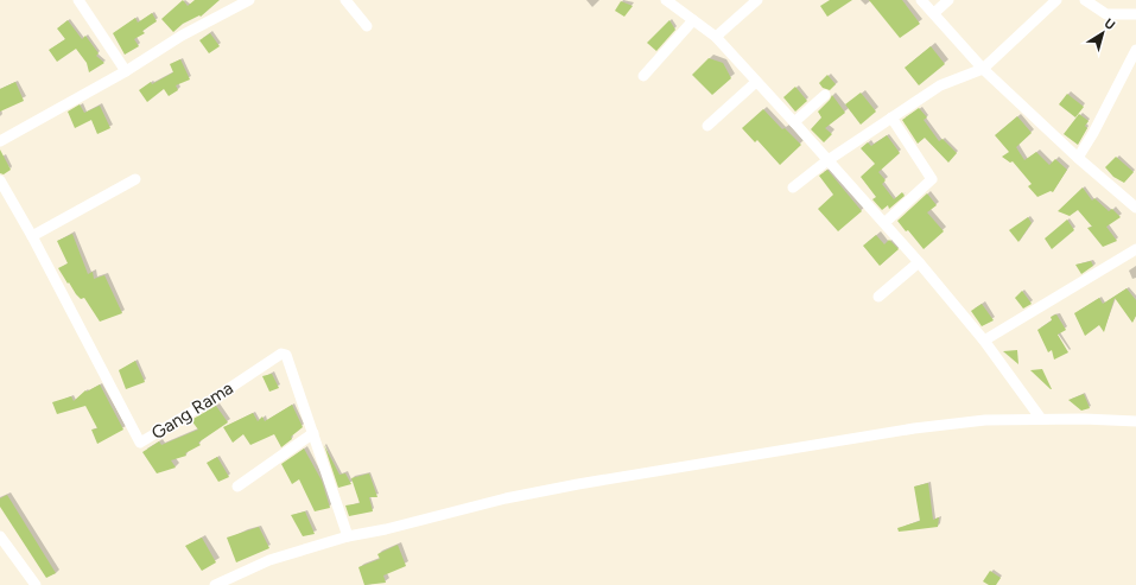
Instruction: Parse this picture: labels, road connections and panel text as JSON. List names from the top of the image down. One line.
{"streets":{"street":["Gang Rama"]},"north":"top right"}
